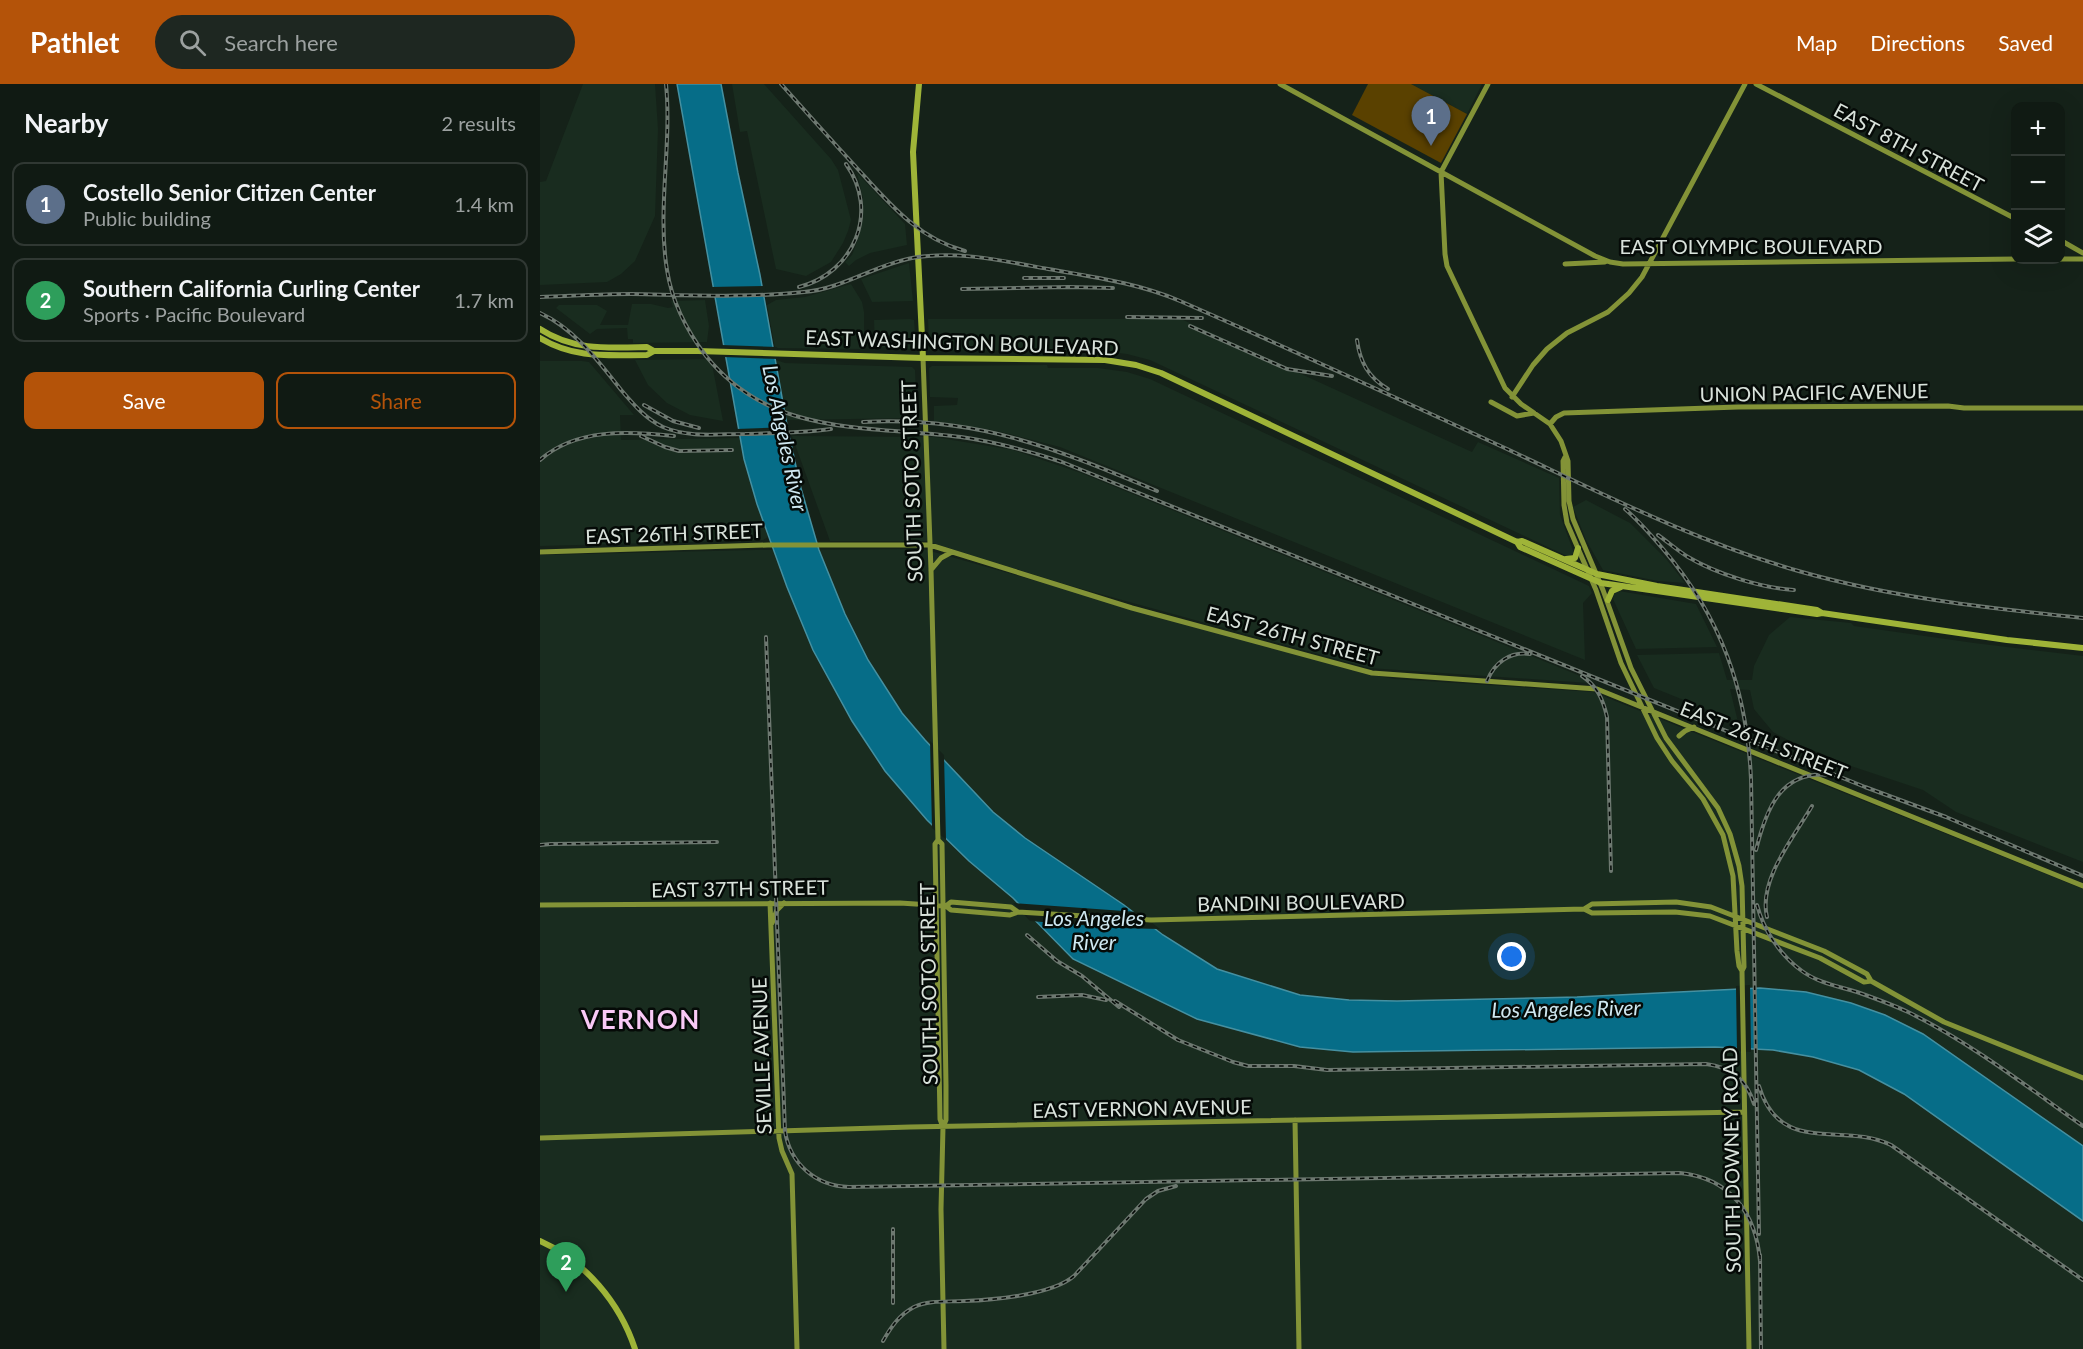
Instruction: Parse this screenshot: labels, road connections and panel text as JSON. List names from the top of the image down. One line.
{"streets":{"main road":["EAST 8TH STREET","EAST OLYMPIC BOULEVARD","EAST WASHINGTON BOULEVARD","UNION PACIFIC AVENUE","SOUTH SOTO STREET","EAST 26TH STREET","EAST 37TH STREET","BANDINI BOULEVARD","SEVILLE AVENUE","EAST VERNON AVENUE","SOUTH DOWNEY ROAD"]},"crossings":[["EAST WASHINGTON BOULEVARD","SOUTH SOTO STREET"],["EAST WASHINGTON BOULEVARD","SOUTH DOWNEY ROAD"],["SOUTH SOTO STREET","EAST 26TH STREET"],["SOUTH SOTO STREET","EAST 37TH STREET"],["SOUTH SOTO STREET","BANDINI BOULEVARD"],["SOUTH SOTO STREET","EAST VERNON AVENUE"],["EAST 37TH STREET","BANDINI BOULEVARD"],["EAST 37TH STREET","SEVILLE AVENUE"],["BANDINI BOULEVARD","SOUTH DOWNEY ROAD"],["SEVILLE AVENUE","EAST VERNON AVENUE"],["EAST VERNON AVENUE","SOUTH DOWNEY ROAD"]],"districts":["VERNON"],"water":["Los Angeles River"],"page":{"header":"Pathlet","search":"Search here","nav":["Map","Directions","Saved"],"heading":["Nearby","2 results"],"pins":["1","2"],"map_buttons":["+","−"],"list":[{"mark":"1","name":"Costello Senior Citizen Center","note":"Public building","value":"1.4 km"},{"mark":"2","name":"Southern California Curling Center","note":"Sports · Pacific Boulevard","value":"1.7 km"}],"buttons":["Save","Share"]}}
